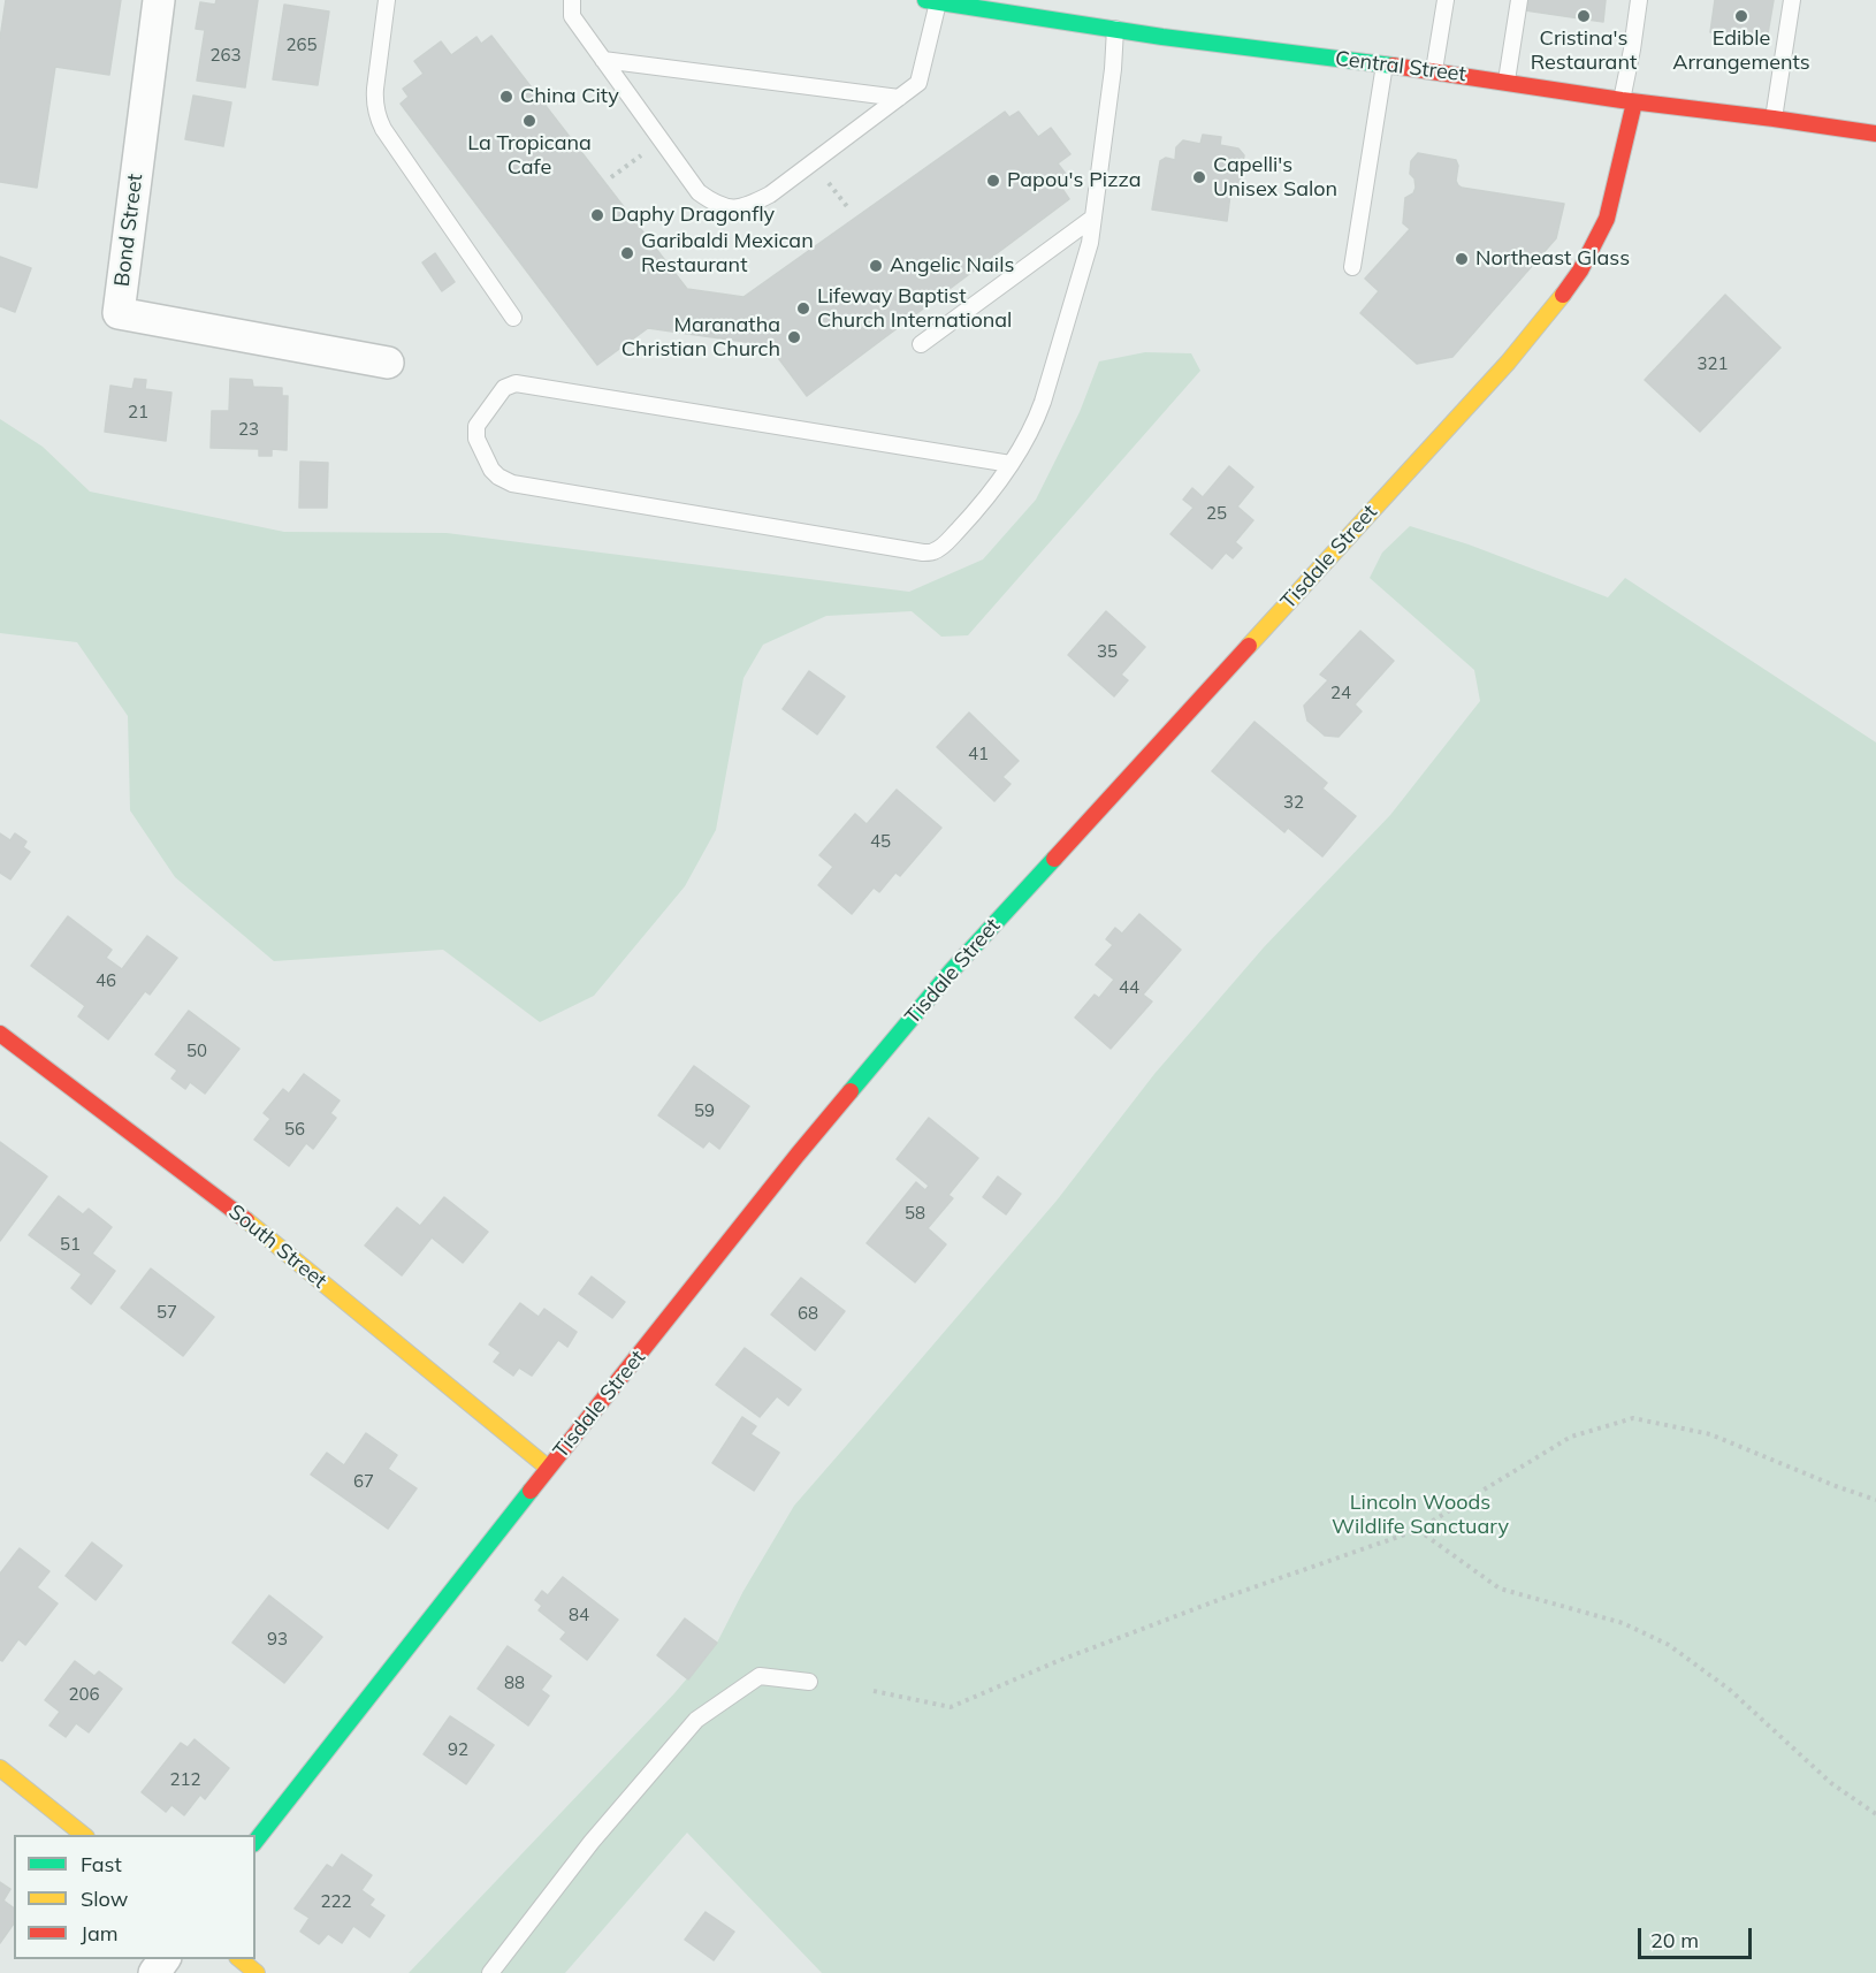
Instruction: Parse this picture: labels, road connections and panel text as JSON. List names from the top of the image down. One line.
{"streets":{"street":["Central Street","Bond Street","Tisdale Street","South Street"]},"crossings":[["Central Street","Tisdale Street"],["Tisdale Street","South Street"]],"parks":["Lincoln Woods Wildlife Sanctuary"],"places":["Cristina's Restaurant","Edible Arrangements","China City","La Tropicana Cafe","Capelli's Unisex Salon","Papou's Pizza","Daphy Dragonfly","Garibaldi Mexican Restaurant","Northeast Glass","Angelic Nails","Lifeway Baptist Church International","Maranatha Christian Church"],"house_numbers":["265","263","321","21","23","25","35","24","41","32","45","46","44","50","59","56","58","51","57","68","67","84","93","88","206","92","212","222"],"legend":["Fast","Slow","Jam"],"scale_bar":"20 m"}
